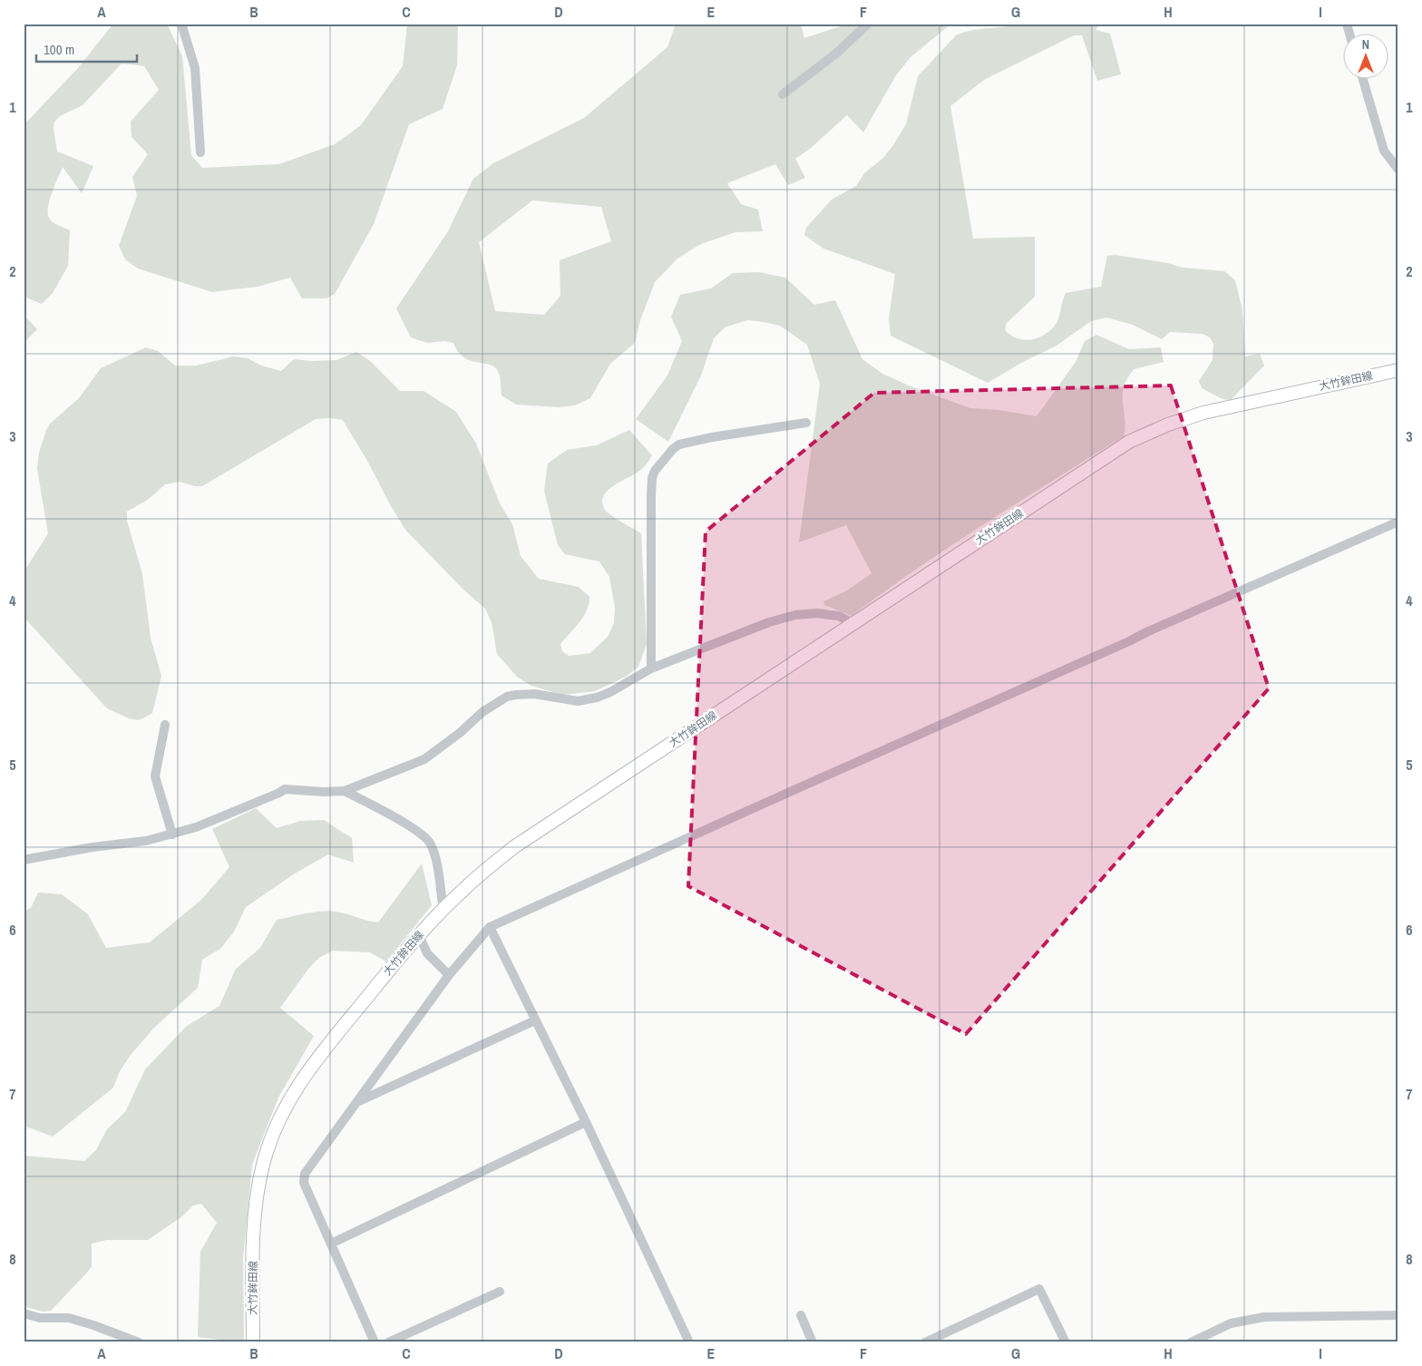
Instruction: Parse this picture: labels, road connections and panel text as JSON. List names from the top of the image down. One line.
{"streets":{"main road":["大竹鉾田線"]},"scale_bar":"100 m","north":"top","grid":{"columns":["A","B","C","D","E","F","G","H","I"],"rows":["1","2","3","4","5","6","7","8"]}}
